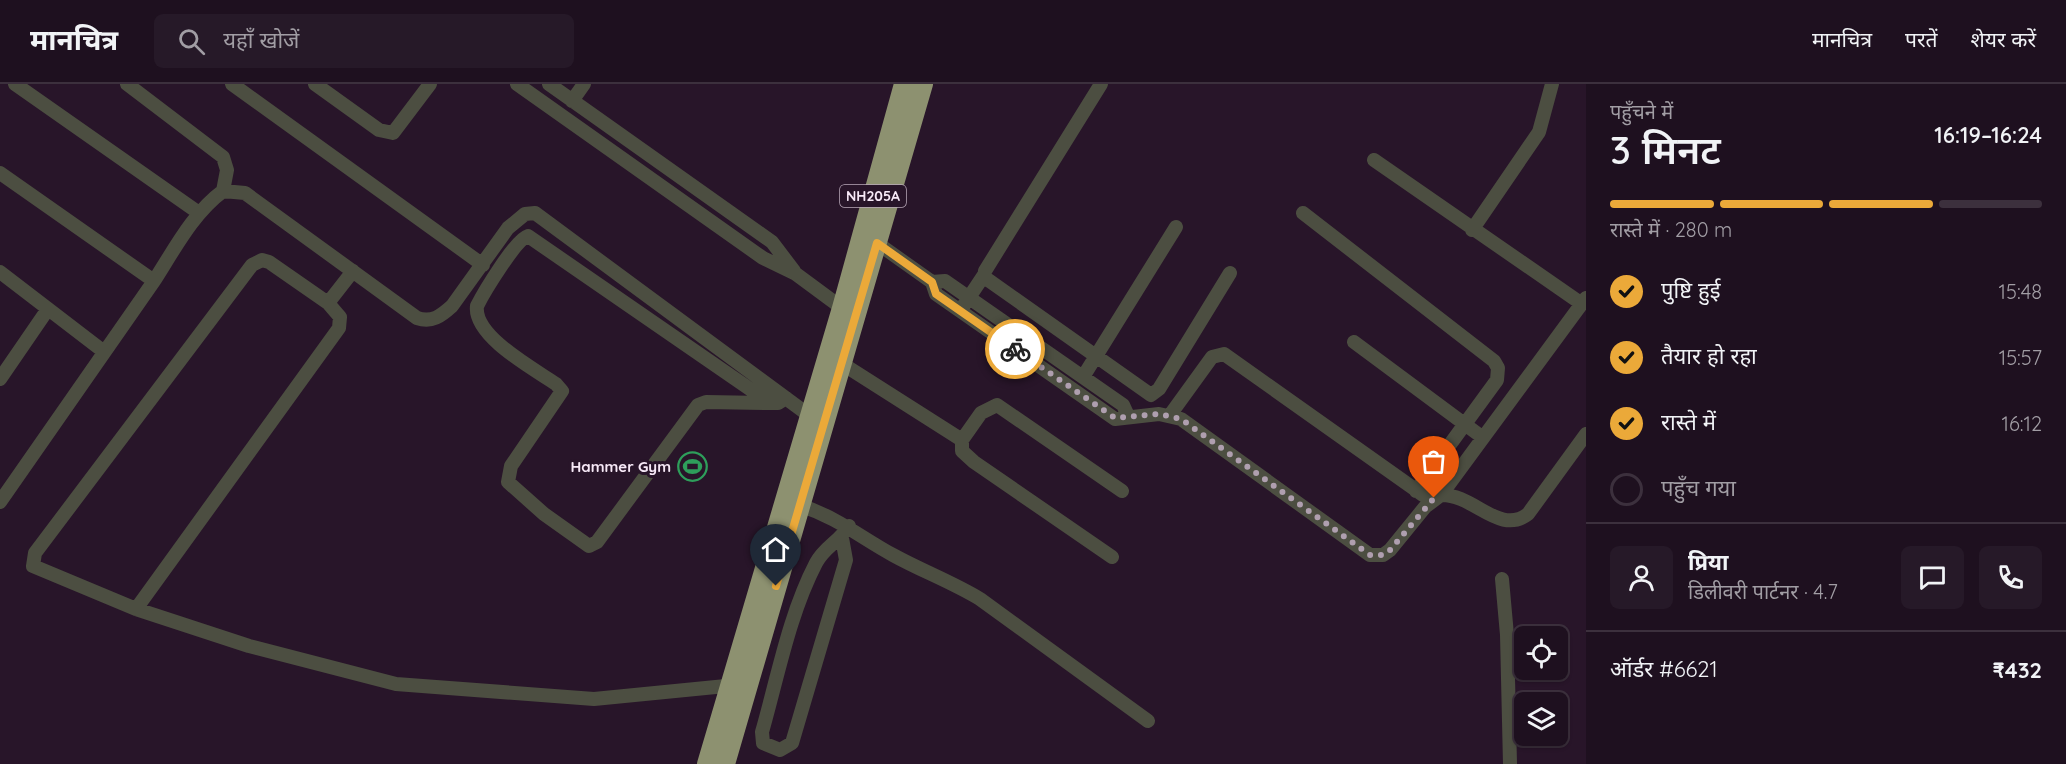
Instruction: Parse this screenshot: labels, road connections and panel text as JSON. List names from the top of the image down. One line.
{"streets":{"highway":["NH205A"]},"places":{"sports":["Hammer Gym"]},"page":{"header":"मानचित्र","search":"यहाँ खोजें","nav":["मानचित्र","परतें","शेयर करें"],"heading":["3 मिनट","पहुँचने में","16:19–16:24"],"panel":["प्रिया","डिलीवरी पार्टनर · 4.7","ऑर्डर #6621","₹432"],"bar":"रास्ते में · 280 m","list":[["पुष्टि हुई","15:48"],["तैयार हो रहा","15:57"],["रास्ते में","16:12"],"पहुँच गया"]}}
